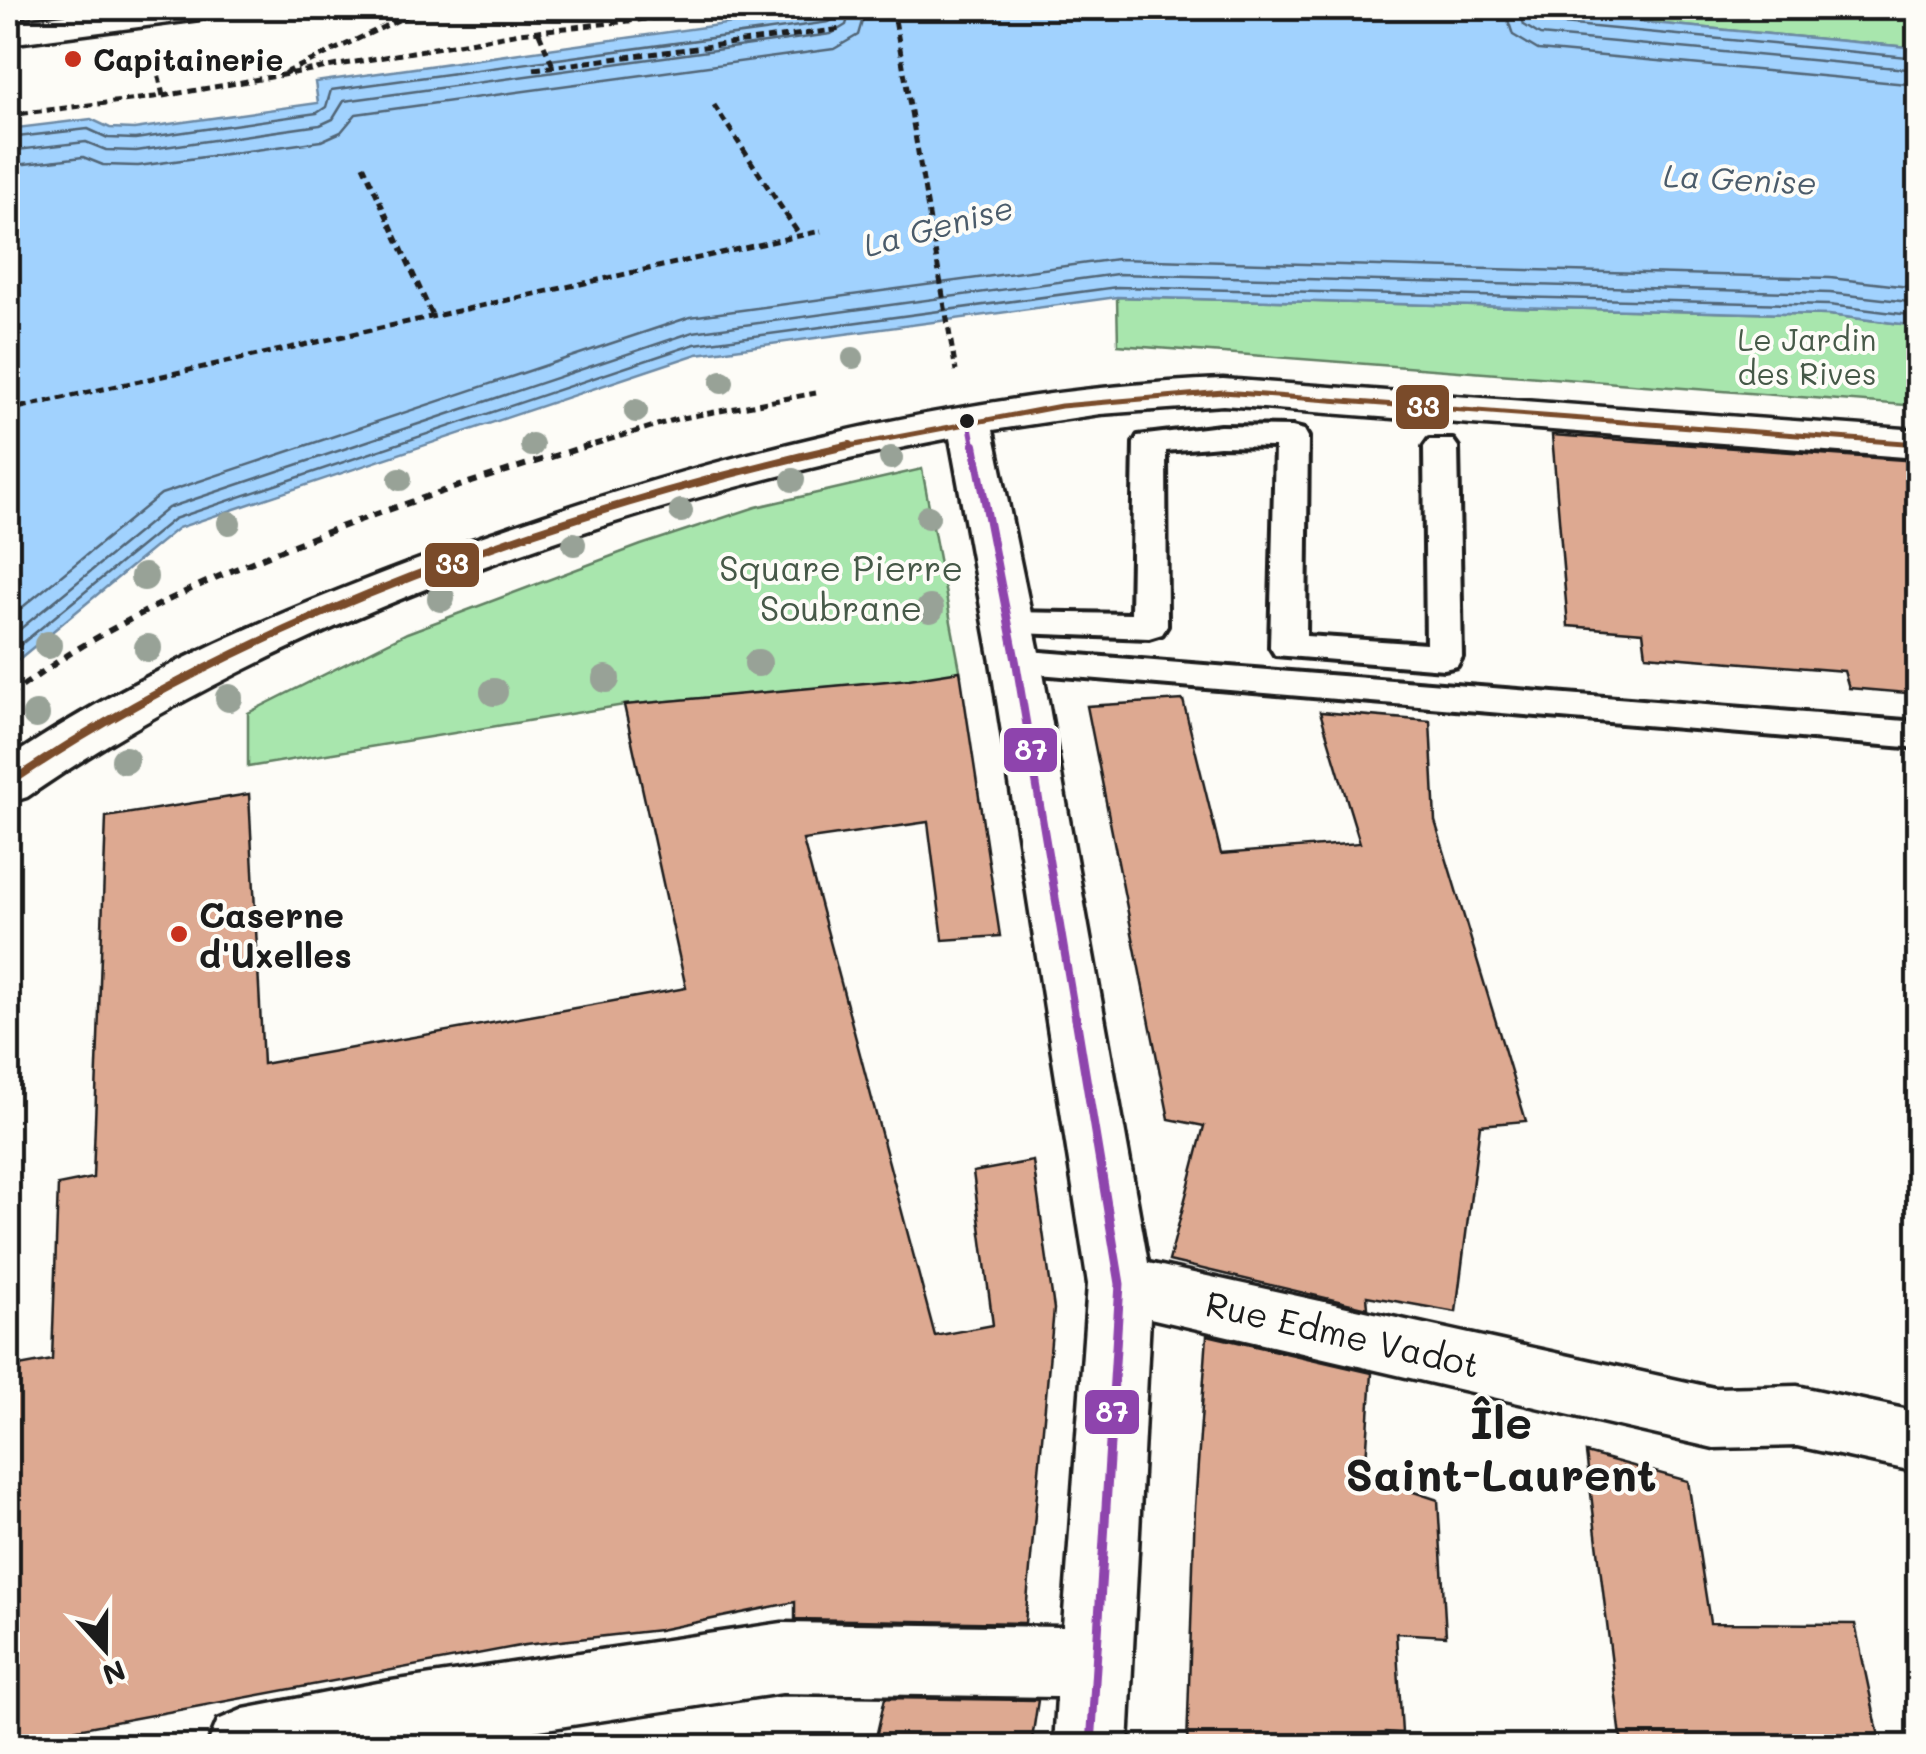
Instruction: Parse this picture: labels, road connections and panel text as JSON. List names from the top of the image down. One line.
{"streets":{"street":["Rue Edme Vadot"]},"districts":["Île Saint-Laurent"],"water":["La Genise"],"parks":["Le Jardin des Rives","Square Pierre Soubrane"],"places":["Capitainerie","Caserne d'Uxelles"],"lines":["transit line 33","transit line 87"],"north":"bottom"}
